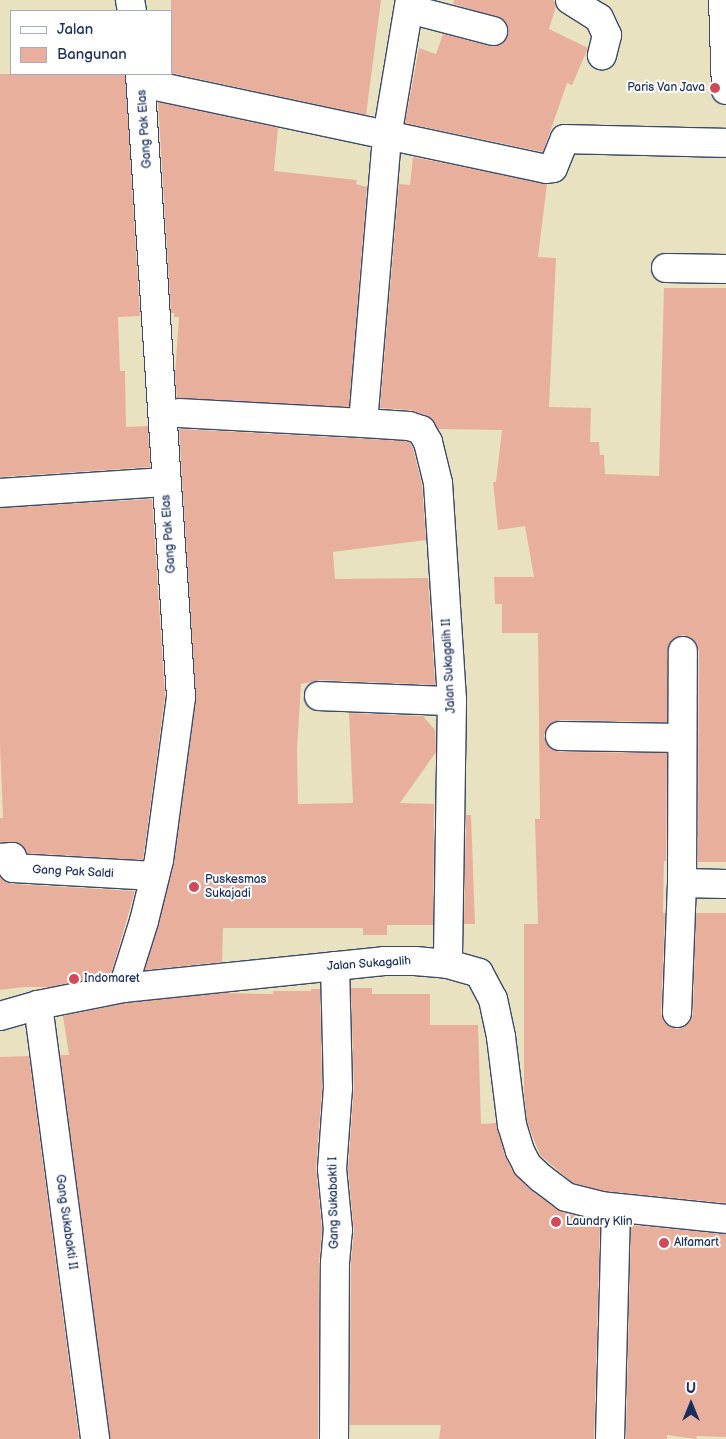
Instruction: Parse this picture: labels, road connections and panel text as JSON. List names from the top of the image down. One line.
{"streets":{"street":["Gang Pak Elas","Jalan Sukagalih II","Gang Pak Saldi","Jalan Sukagalih","Gang Sukabakti I","Gang Sukabakti II"]},"crossings":[["Gang Pak Elas","Gang Pak Saldi"],["Gang Pak Elas","Jalan Sukagalih"],["Jalan Sukagalih II","Jalan Sukagalih"],["Jalan Sukagalih","Gang Sukabakti I"],["Jalan Sukagalih","Gang Sukabakti II"]],"places":["Paris Van Java","Puskesmas Sukajadi","Indomaret","Laundry Klin","Alfamart"],"legend":["Jalan","Bangunan"],"north":"top"}
